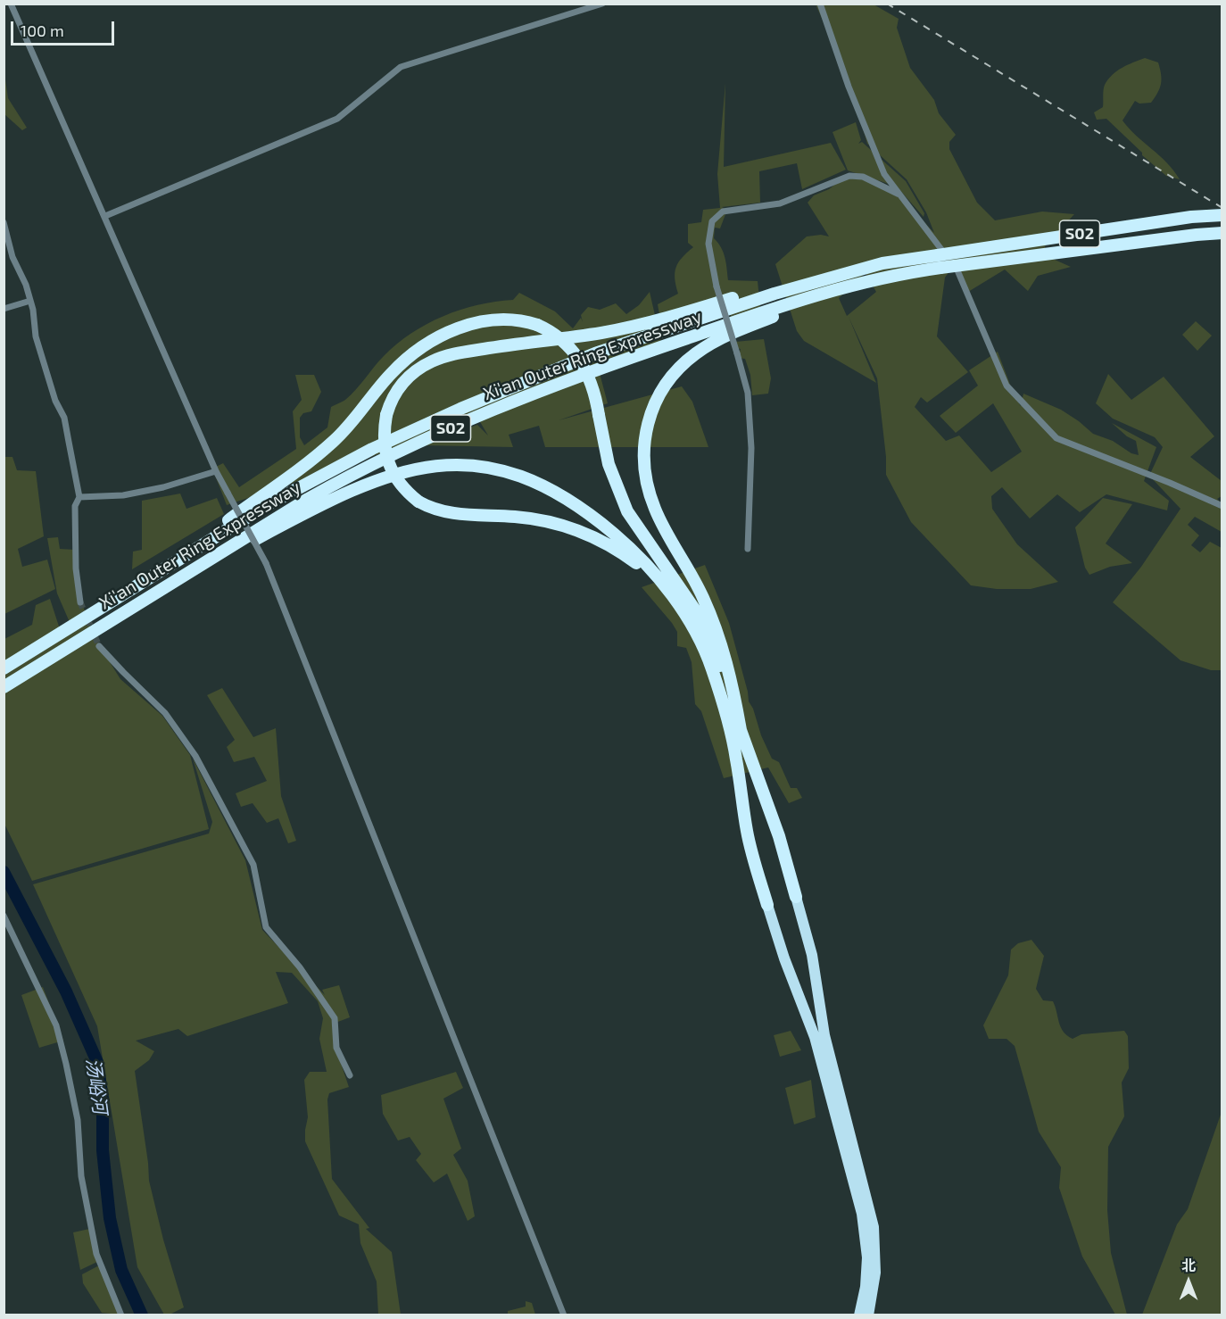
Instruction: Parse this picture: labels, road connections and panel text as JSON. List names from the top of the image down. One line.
{"streets":{"highway":["S02","Xi'an Outer Ring Expressway"]},"water":["汤峪河"],"scale_bar":"100 m","north":"top"}
